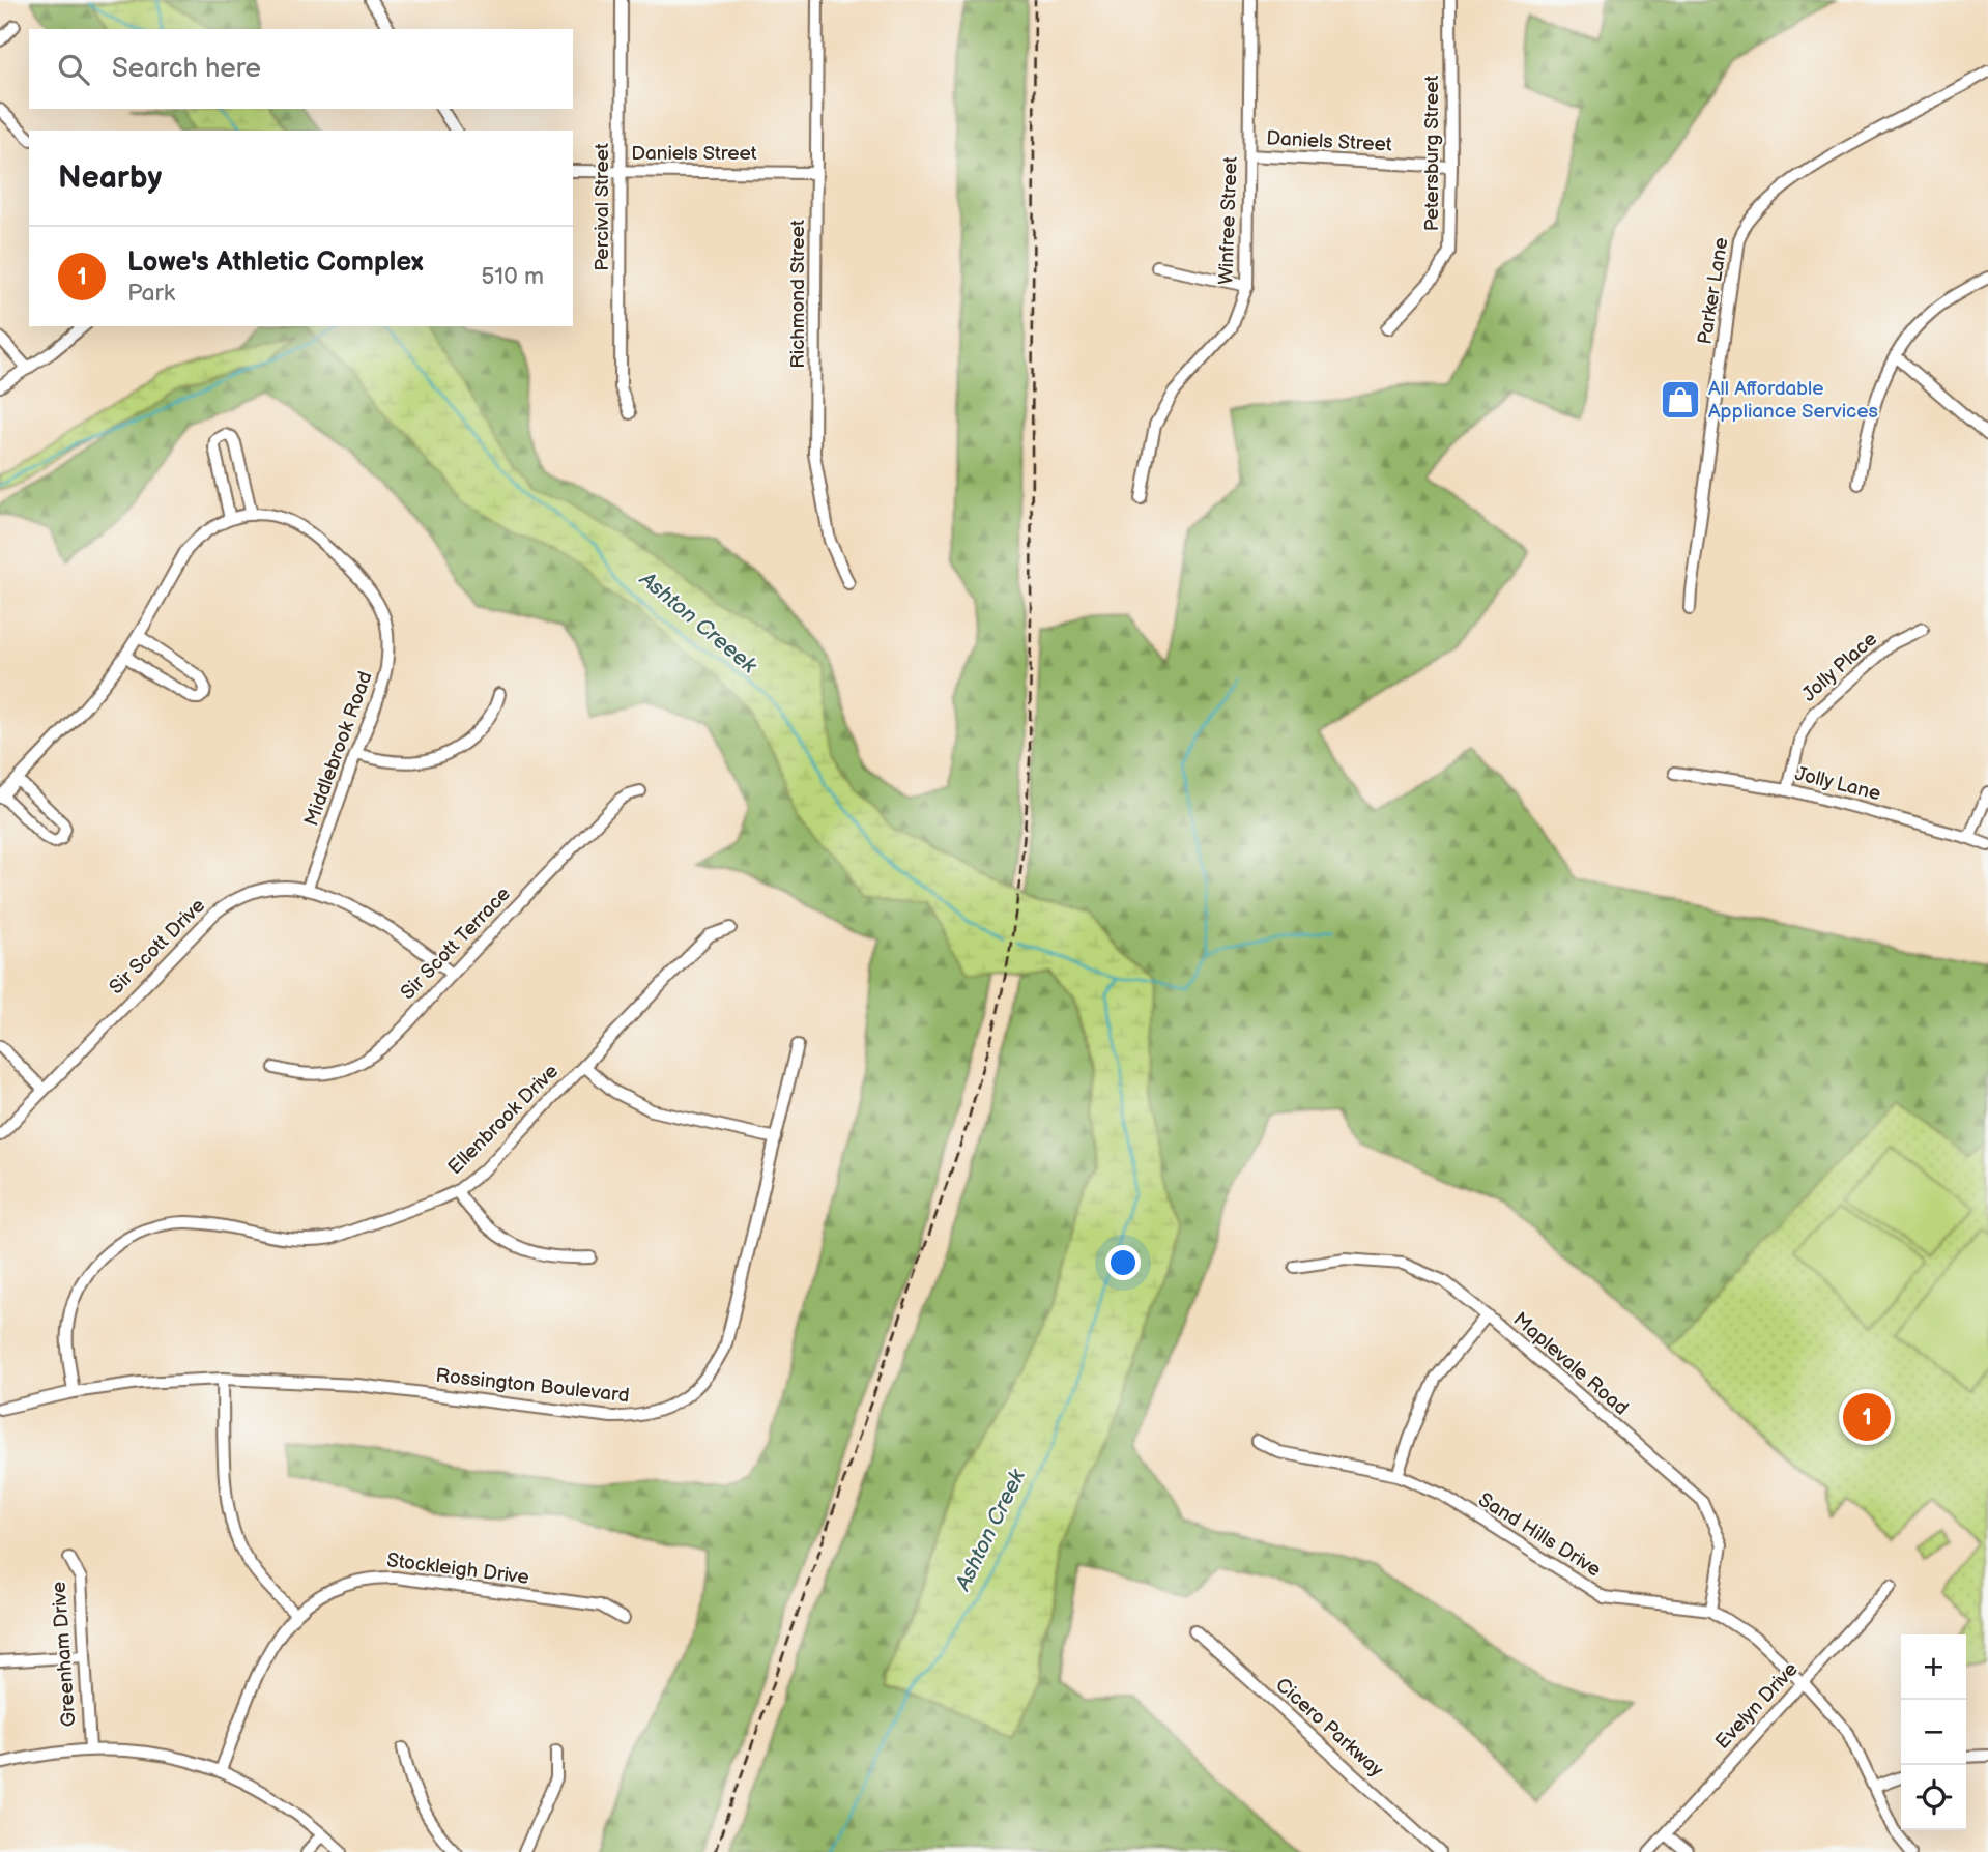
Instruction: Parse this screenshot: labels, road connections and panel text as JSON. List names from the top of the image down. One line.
{"streets":{"street":["Daniels Street","Petersburg Street","Percival Street","Winfree Street","Parker Lane","Richmond Street","Jolly Place","Middlebrook Road","Jolly Lane","Sir Scott Terrace","Sir Scott Drive","Ellenbrook Drive","Maplevale Road","Rossington Boulevard","Sand Hills Drive","Stockleigh Drive","Greenham Drive","Evelyn Drive","Cicero Parkway"]},"crossings":[["Daniels Street","Petersburg Street"],["Daniels Street","Percival Street"],["Daniels Street","Winfree Street"],["Daniels Street","Richmond Street"],["Jolly Place","Jolly Lane"],["Middlebrook Road","Sir Scott Drive"],["Sir Scott Terrace","Sir Scott Drive"],["Ellenbrook Drive","Rossington Boulevard"],["Maplevale Road","Sand Hills Drive"],["Sand Hills Drive","Evelyn Drive"]],"water":["Ashton Creeek","Ashton Creek"],"places":{"shop":["All Affordable Appliance Services"]},"page":{"search":"Search here","heading":"Nearby","list":[{"mark":"1","name":"Lowe's Athletic Complex","note":"Park","value":"510 m"}],"pins":"1","map_buttons":["+","−"]}}
